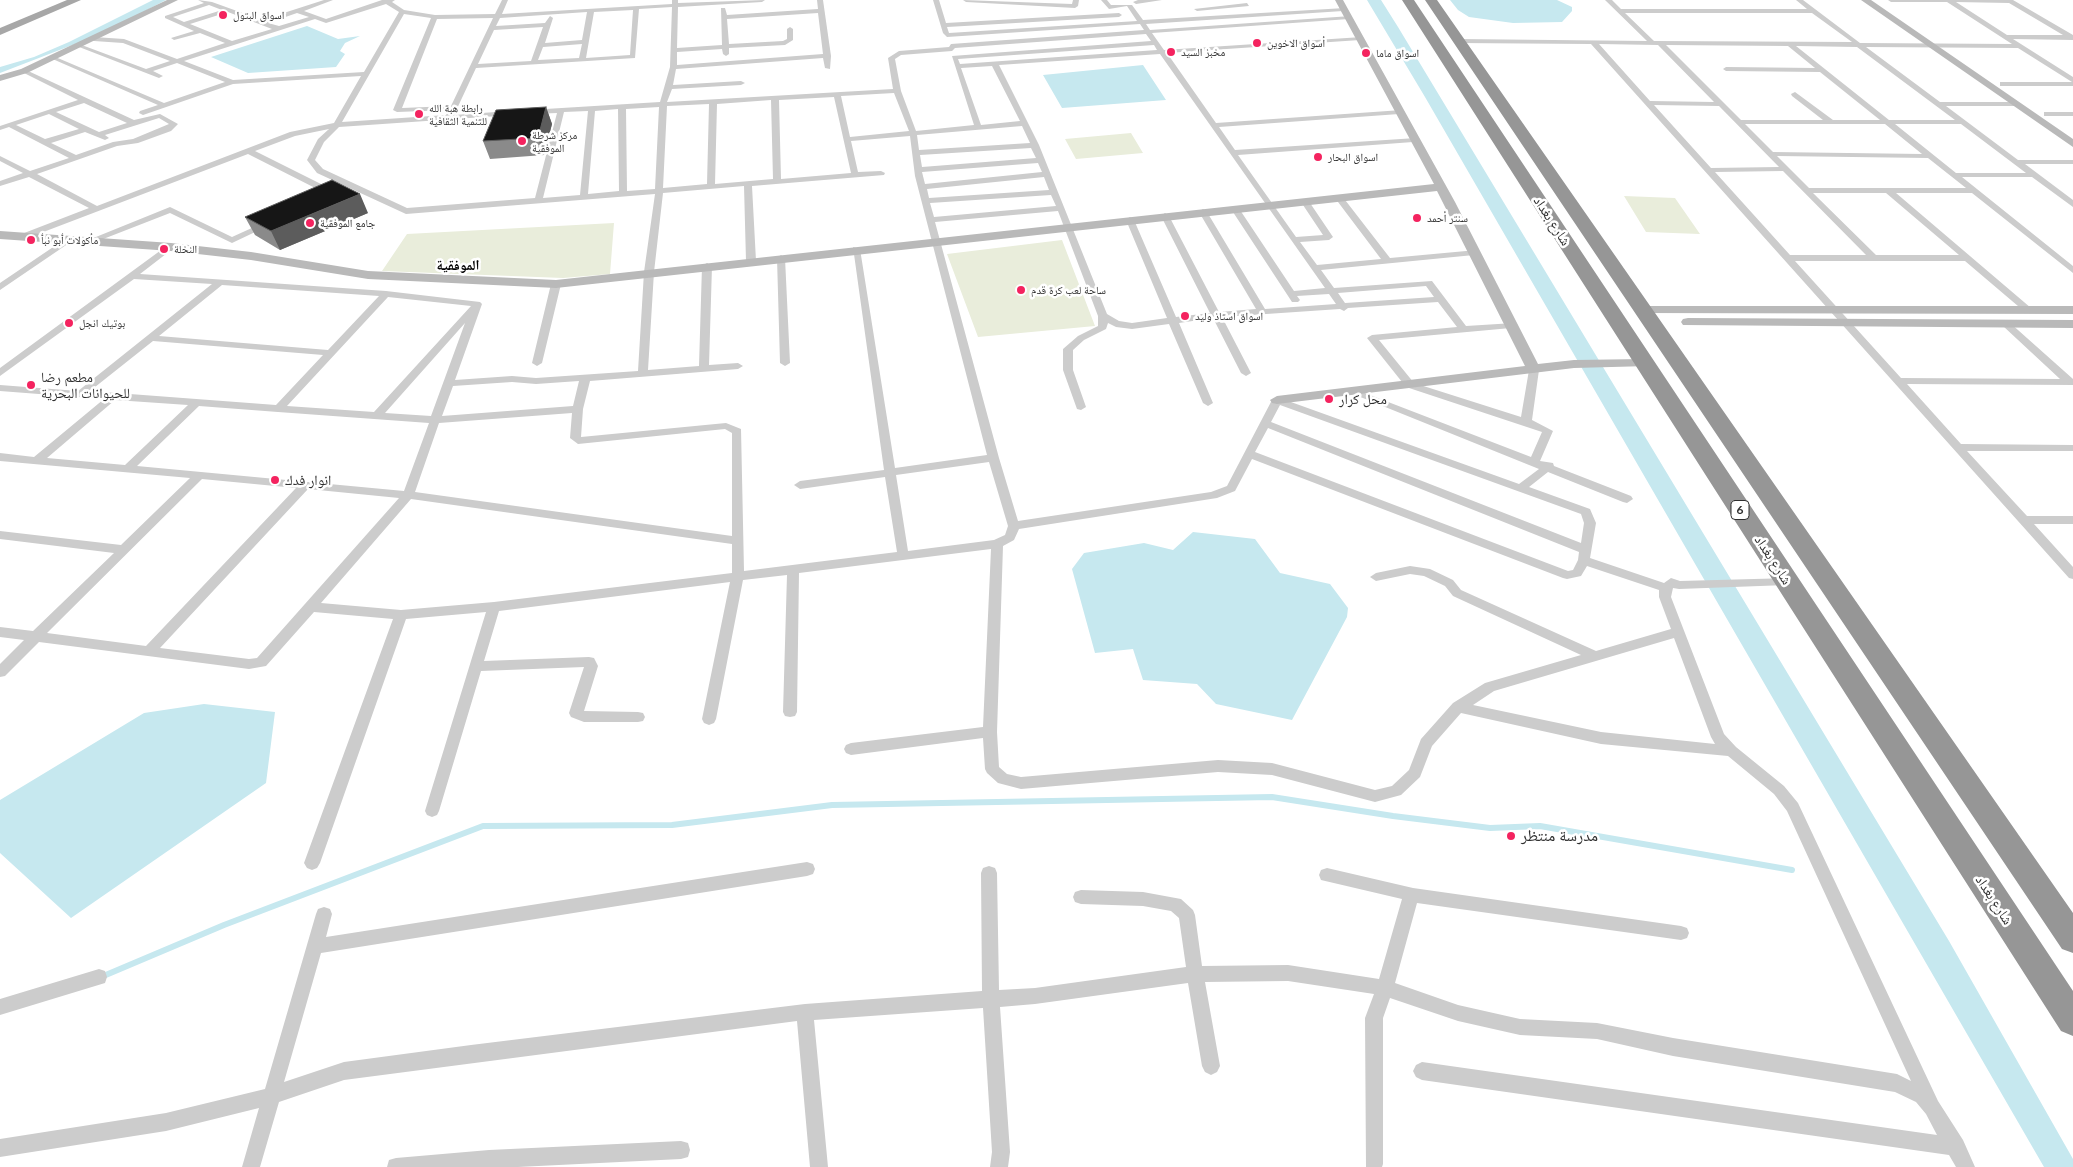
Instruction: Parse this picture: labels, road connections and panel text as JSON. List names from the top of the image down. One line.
{"streets":{"highway":["شارع بغداد","6"]},"districts":["الموفقية"],"places":["اسواق البتول","أسواق الاخوين","مخبز السيد","اسواق ماما","رابطة هبة الله للتنمية الثقافية","مركز شرطة الموفقية","اسواق البحار","سنتر أحمد","جامع الموفقية","مأكولات ٲبو نبٲ","النخلة","ساحة لعب كرة قدم","اسواق استاذ وليد","بوتيك انجل","مطعم رضا للحيوانات البحرية","محل كرار","انوار فدك","مدرسة منتظر"]}
